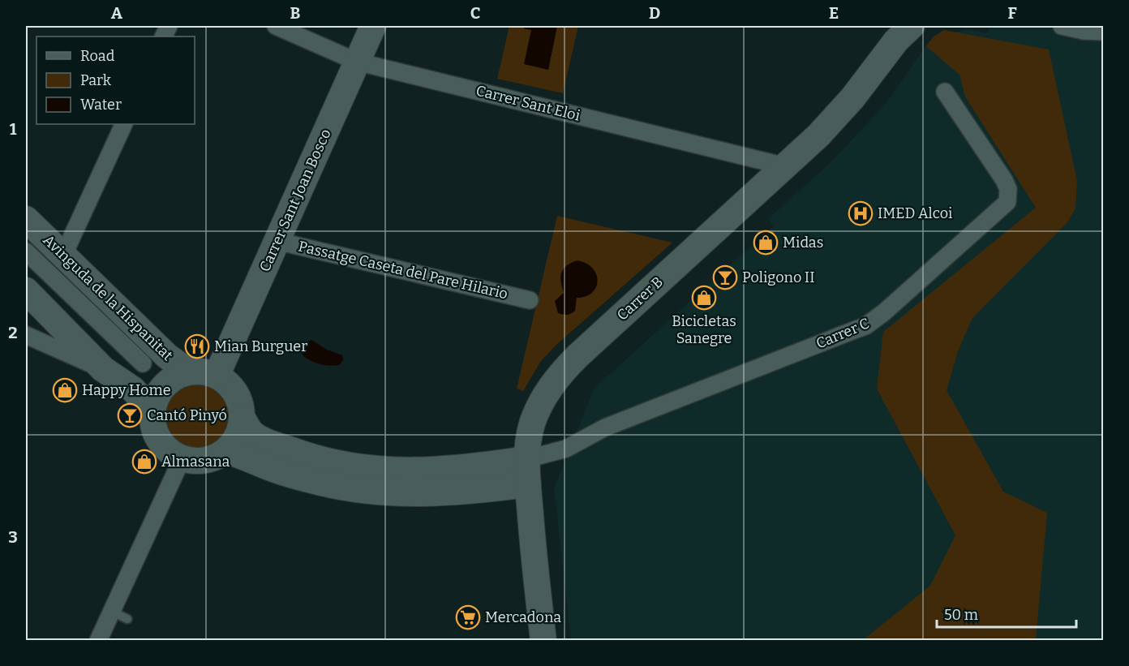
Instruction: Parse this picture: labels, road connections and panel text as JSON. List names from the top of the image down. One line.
{"streets":{"street":["Carrer Sant Eloi","Carrer Sant Joan Bosco","Passatge Caseta del Pare Hilario","Avinguda de la Hispanitat","Carrer B","Carrer C"]},"crossings":[["Carrer Sant Eloi","Carrer Sant Joan Bosco"],["Carrer Sant Eloi","Carrer B"],["Carrer Sant Joan Bosco","Passatge Caseta del Pare Hilario"],["Carrer Sant Joan Bosco","Avinguda de la Hispanitat"],["Carrer B","Carrer C"]],"places":{"hospital":["IMED Alcoi"],"shop":["Midas","Bicicletas Sanegre","Happy Home","Almasana"],"bar":["Poligono II","Cantó Pinyó"],"restaurant":["Mian Burguer"],"supermarket":["Mercadona"]},"legend":["Road","Park","Water"],"scale_bar":"50 m","grid":{"columns":["A","B","C","D","E","F"],"rows":["1","2","3"]}}
